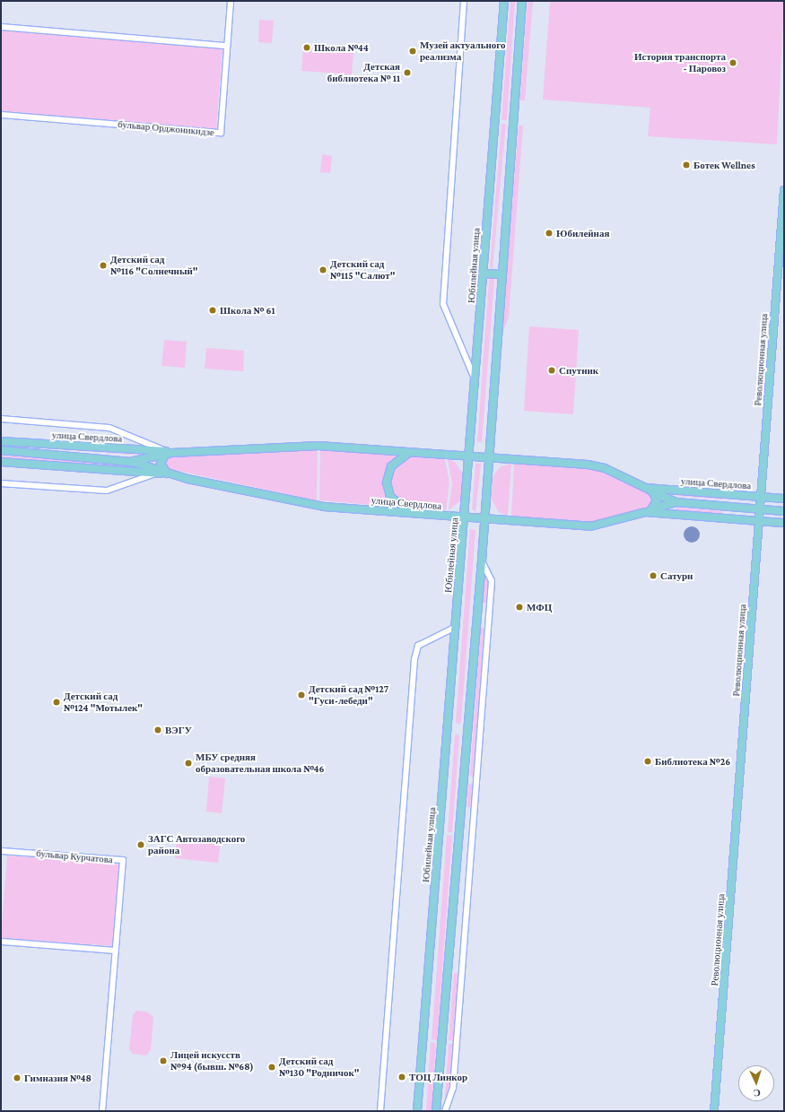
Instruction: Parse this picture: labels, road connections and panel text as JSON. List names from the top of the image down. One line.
{"streets":{"main road":["Юбилейная улица","Революционная улица","улица Свердлова"],"street":["бульвар Орджоникидзе","бульвар Курчатова"]},"crossings":[["Юбилейная улица","улица Свердлова"],["Революционная улица","улица Свердлова"]],"places":["Школа №44","Музей актуального реализма","История транспорта - Паровоз","Детская библиотека № 11","Ботек Wellnes","Юбилейная","Детский сад №116 \"Солнечный\"","Детский сад №115 \"Салют\"","Школа № 61","Спутник","Сатурн","МФЦ","Детский сад №127 \"Гуси-лебеди\"","Детский сад №124 \"Мотылек\"","ВЭГУ","Библиотека №26","МБУ средняя образовательная школа №46","ЗАГС Автозаводского района","Лицей искусств №94 (бывш. №68)","Детский сад №130 \"Родничок\"","ТОЦ Линкор","Гимназия №48"],"north":"bottom"}
